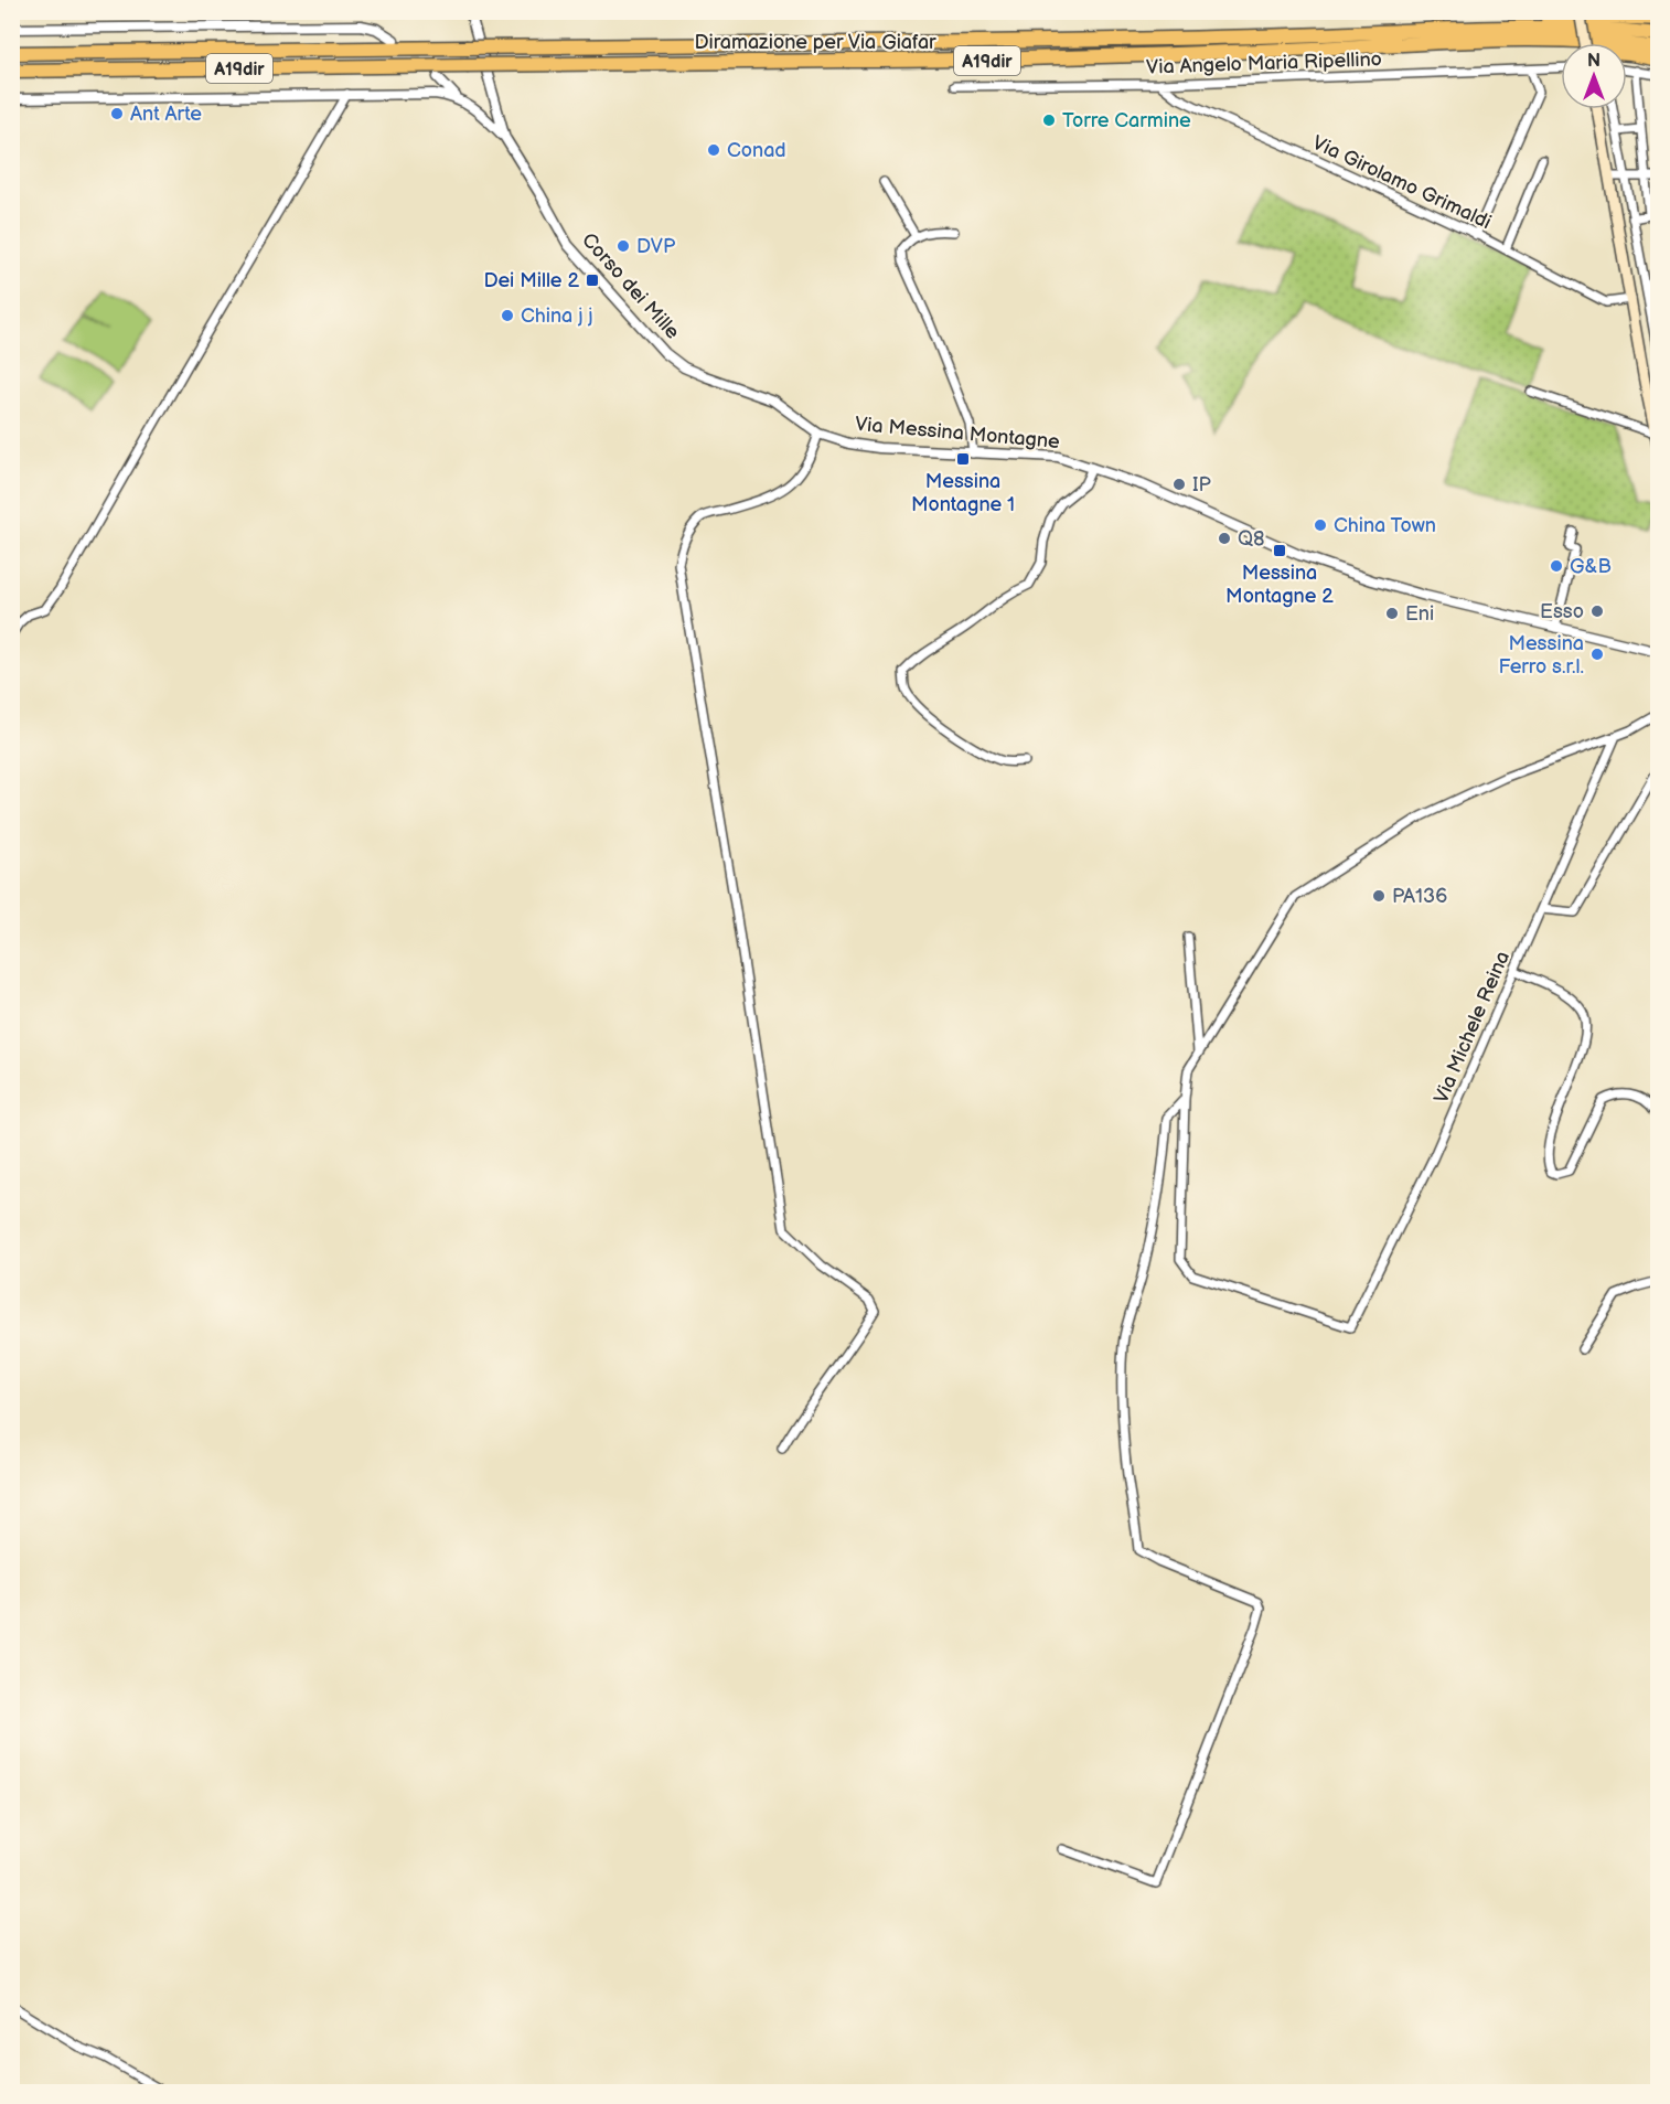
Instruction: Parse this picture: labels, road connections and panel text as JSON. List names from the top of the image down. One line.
{"streets":{"highway":["Diramazione per Via Giafar","A19dir"],"street":["Via Angelo Maria Ripellino","Via Girolamo Grimaldi","Corso dei Mille","Via Messina Montagne","Via Michele Reina"]},"crossings":[["Via Angelo Maria Ripellino","Via Girolamo Grimaldi"],["Corso dei Mille","Via Messina Montagne"]],"places":{"other":["Ant Arte","Torre Carmine","Conad","DVP","China j j","IP","China Town","Q8","G&B","Esso","Eni","Messina Ferro s.r.l.","PA136"],"transit":["Dei Mille 2","Messina Montagne 1","Messina Montagne 2"]},"north":"top"}
